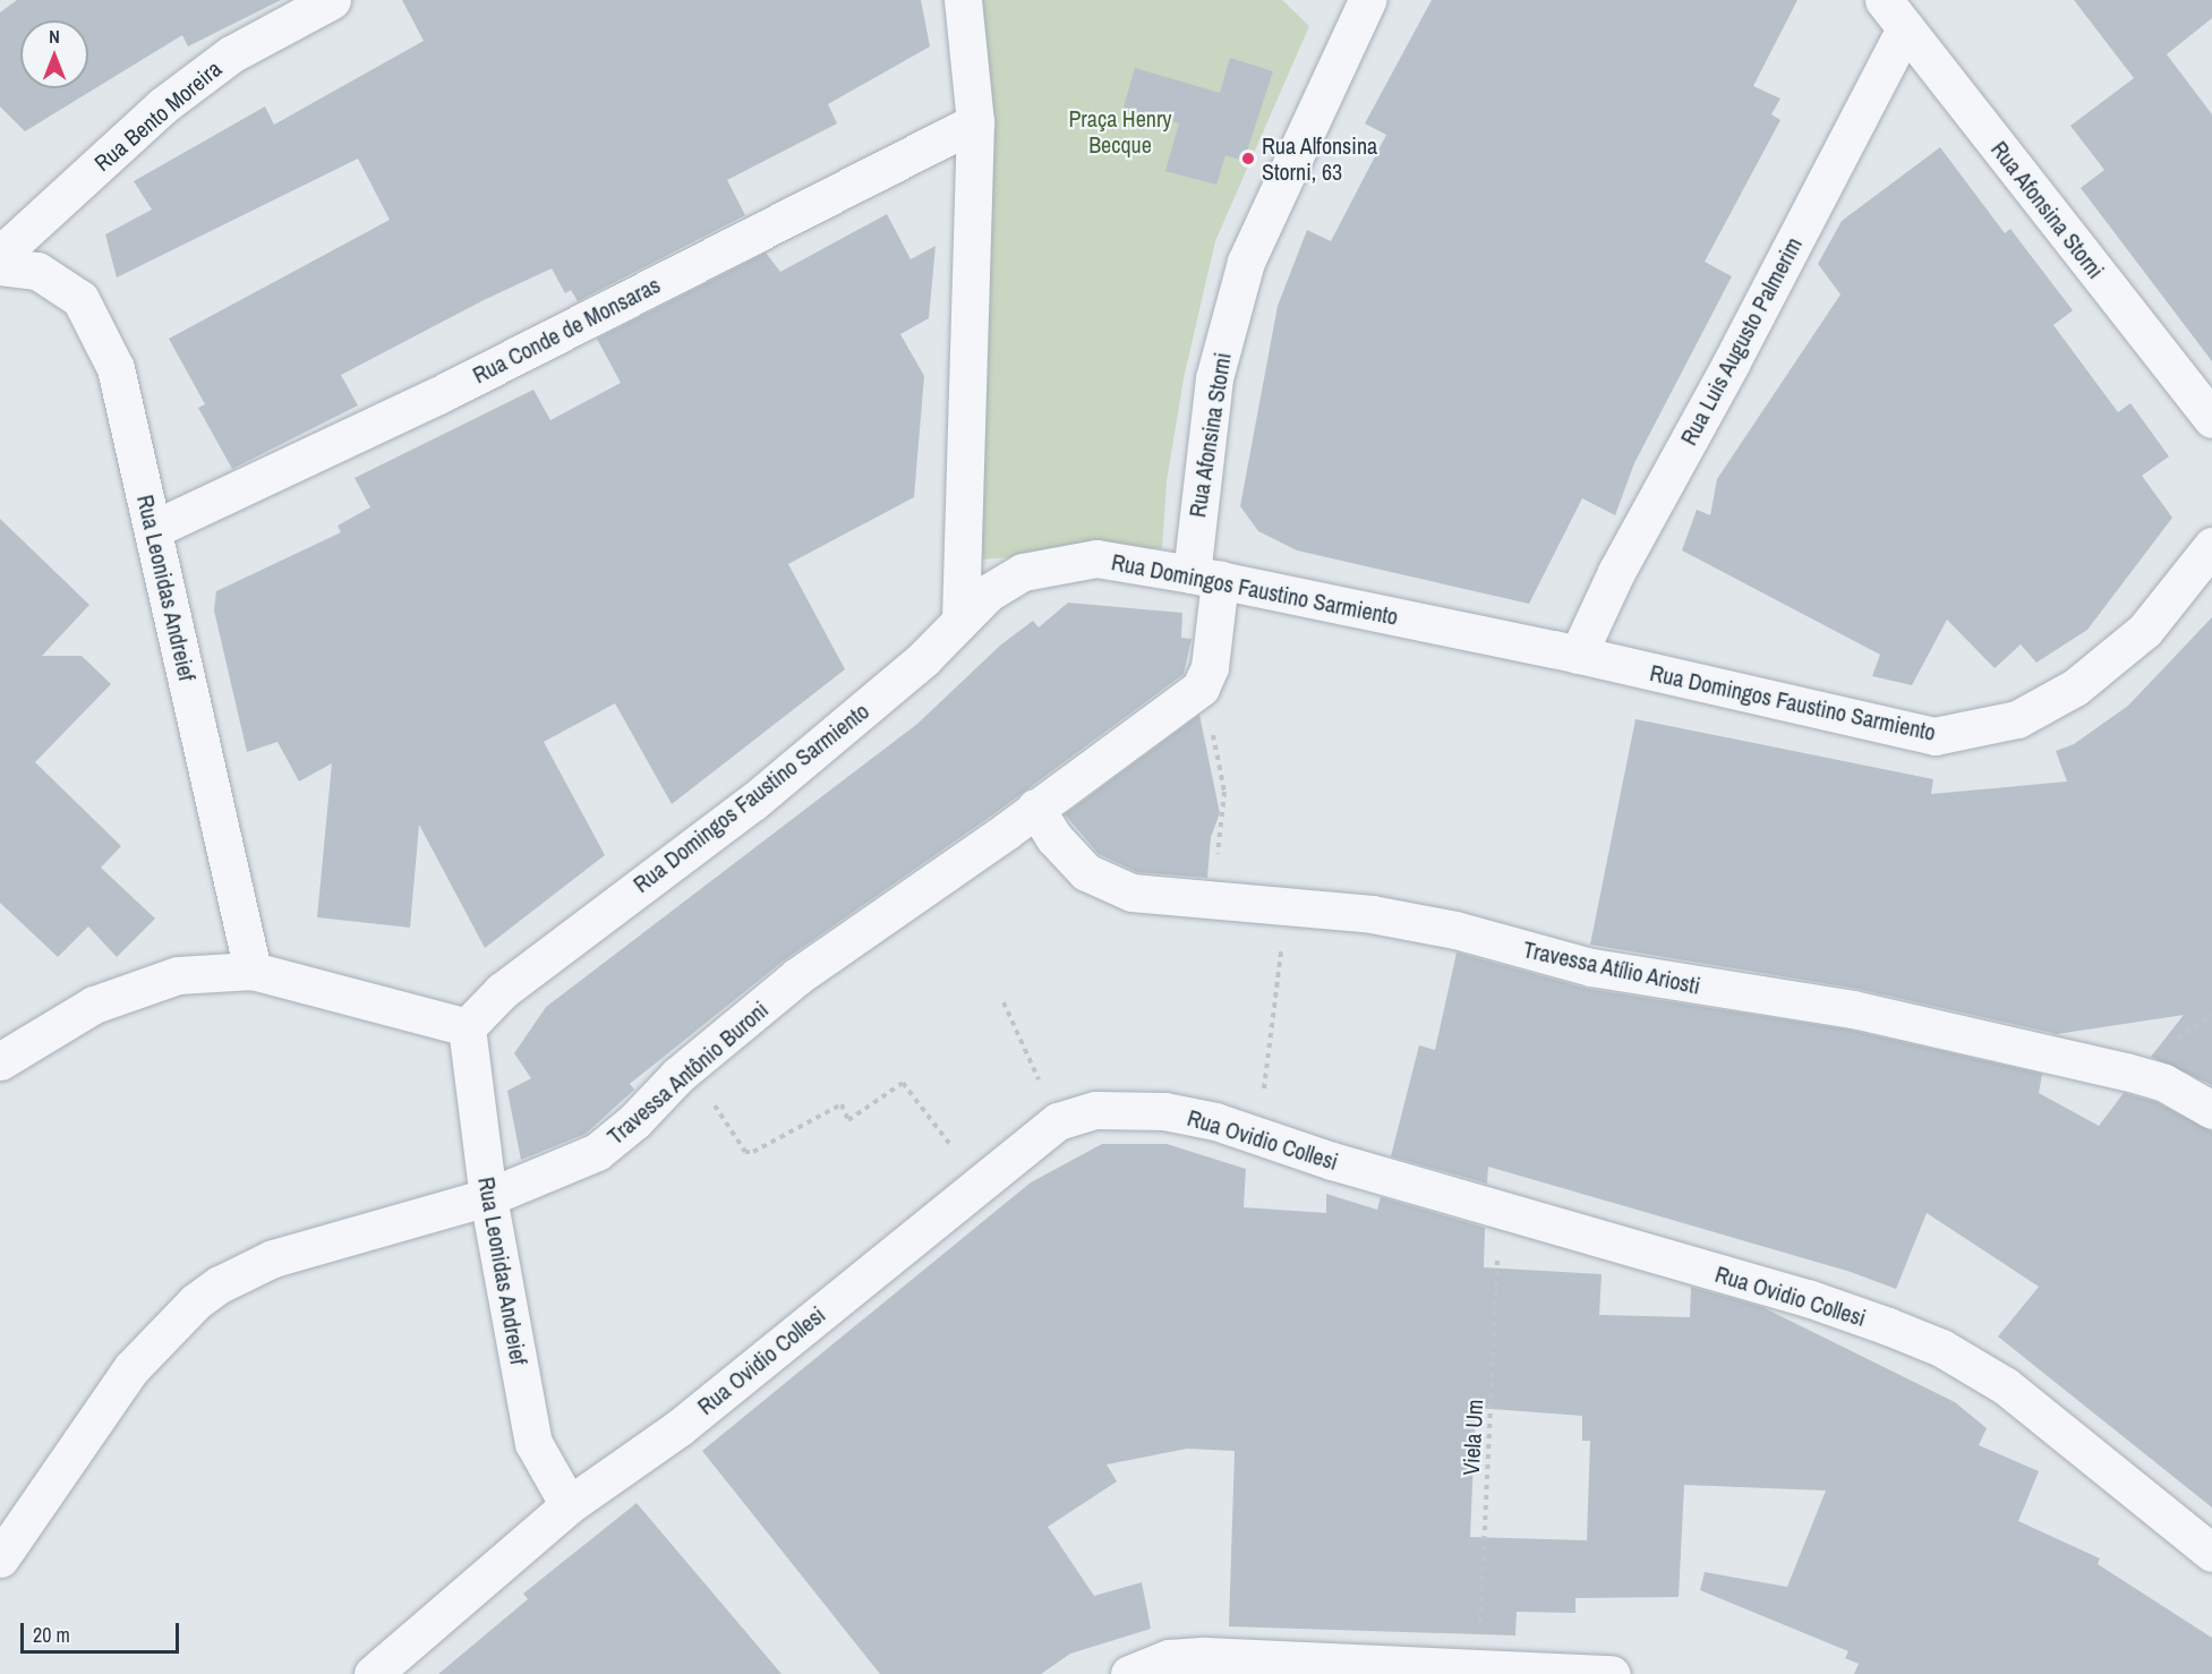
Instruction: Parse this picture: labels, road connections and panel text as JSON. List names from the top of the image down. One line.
{"streets":{"street":["Rua Bento Moreira","Rua Afonsina Storni","Rua Conde de Monsaras","Rua Luis Augusto Palmerim","Rua Leonidas Andreief","Rua Domingos Faustino Sarmiento","Travessa Atílio Ariosti","Travessa Antônio Buroni","Rua Ovidio Collesi"],"path":["Viela Um"]},"crossings":[["Rua Afonsina Storni","Rua Luis Augusto Palmerim"],["Rua Afonsina Storni","Rua Domingos Faustino Sarmiento"],["Rua Conde de Monsaras","Rua Leonidas Andreief"],["Rua Luis Augusto Palmerim","Rua Domingos Faustino Sarmiento"],["Rua Leonidas Andreief","Rua Domingos Faustino Sarmiento"],["Rua Leonidas Andreief","Travessa Antônio Buroni"],["Rua Leonidas Andreief","Rua Ovidio Collesi"],["Travessa Atílio Ariosti","Travessa Antônio Buroni"],["Rua Ovidio Collesi","Viela Um"]],"parks":["Praça Henry Becque"],"places":["Rua Alfonsina Storni, 63"],"scale_bar":"20 m","north":"top"}
